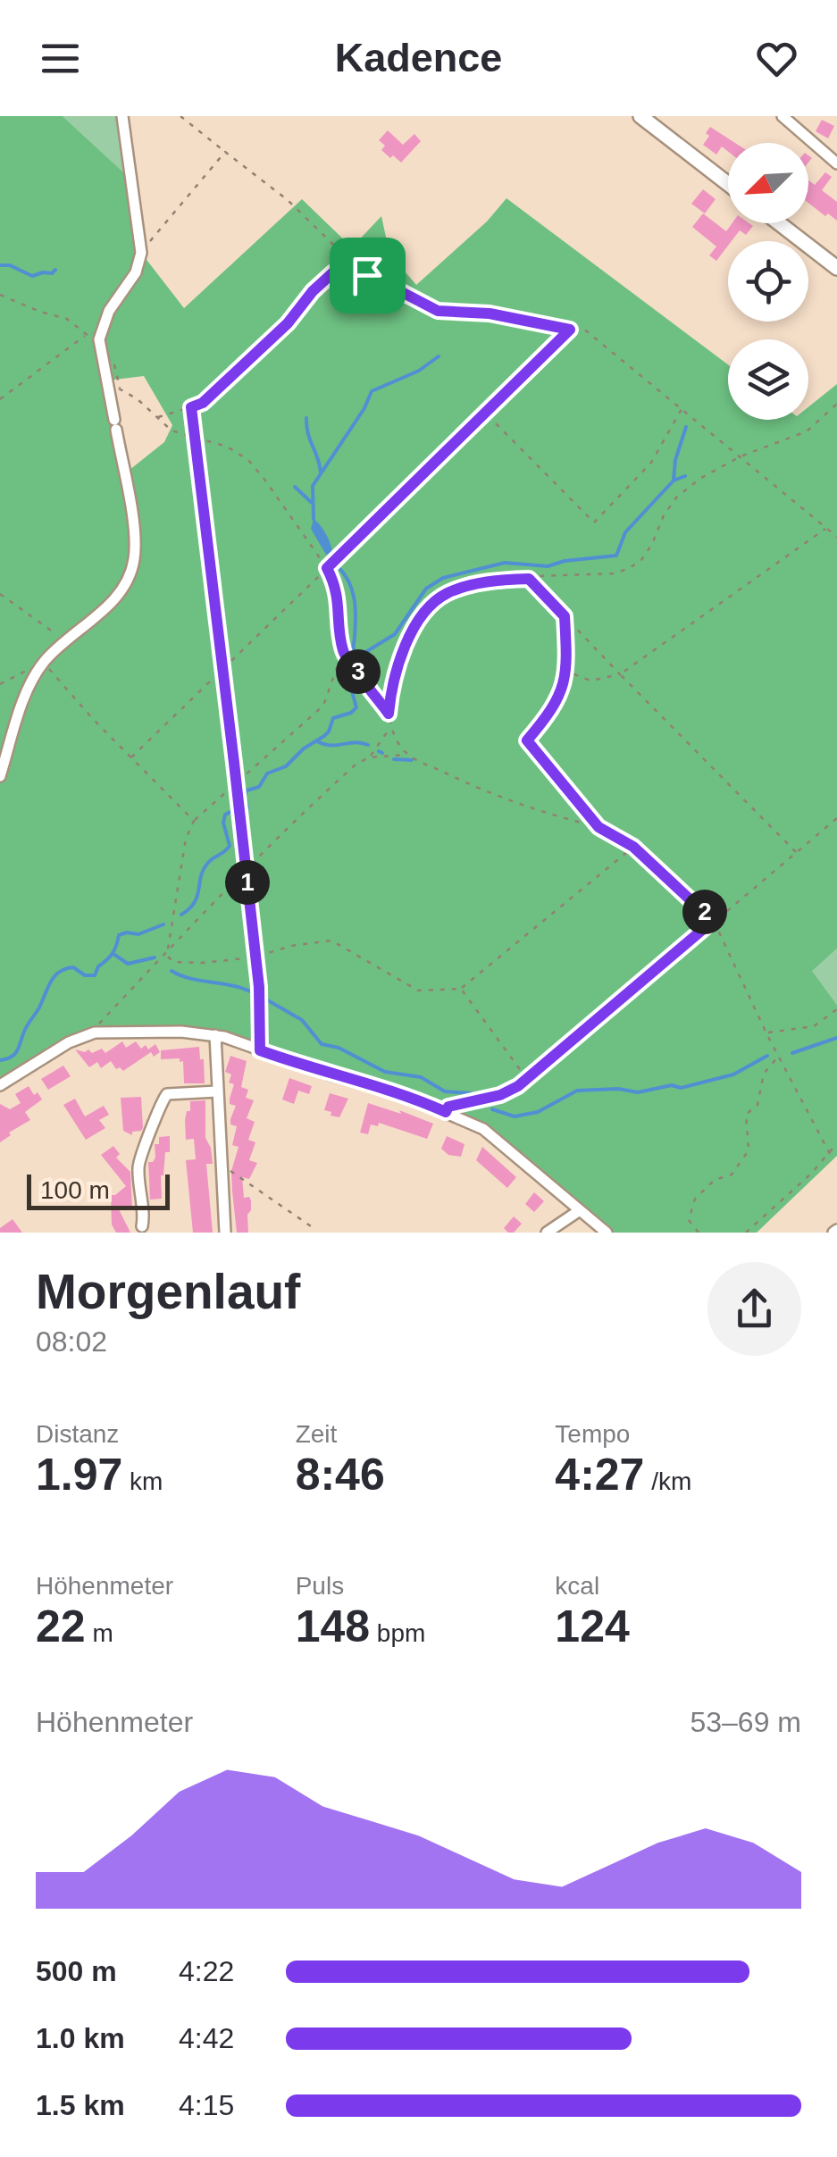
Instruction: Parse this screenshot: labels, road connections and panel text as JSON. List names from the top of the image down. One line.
{"scale_bar":"100 m","north":"bottom left","page":{"header":"Kadence","pins":["3","1","2"],"scale":"100 m","heading":["Morgenlauf","08:02"],"stats":[["Distanz","1.97 km"],["Zeit","8:46"],["Tempo","4:27 /km"],["Höhenmeter","22 m"],["Puls","148 bpm"],["kcal","124"]],"chart":["Höhenmeter","53–69 m"],"list":[{"name":"500 m","note":"4:22"},{"name":"1.0 km","note":"4:42"},{"name":"1.5 km","note":"4:15"}]}}
